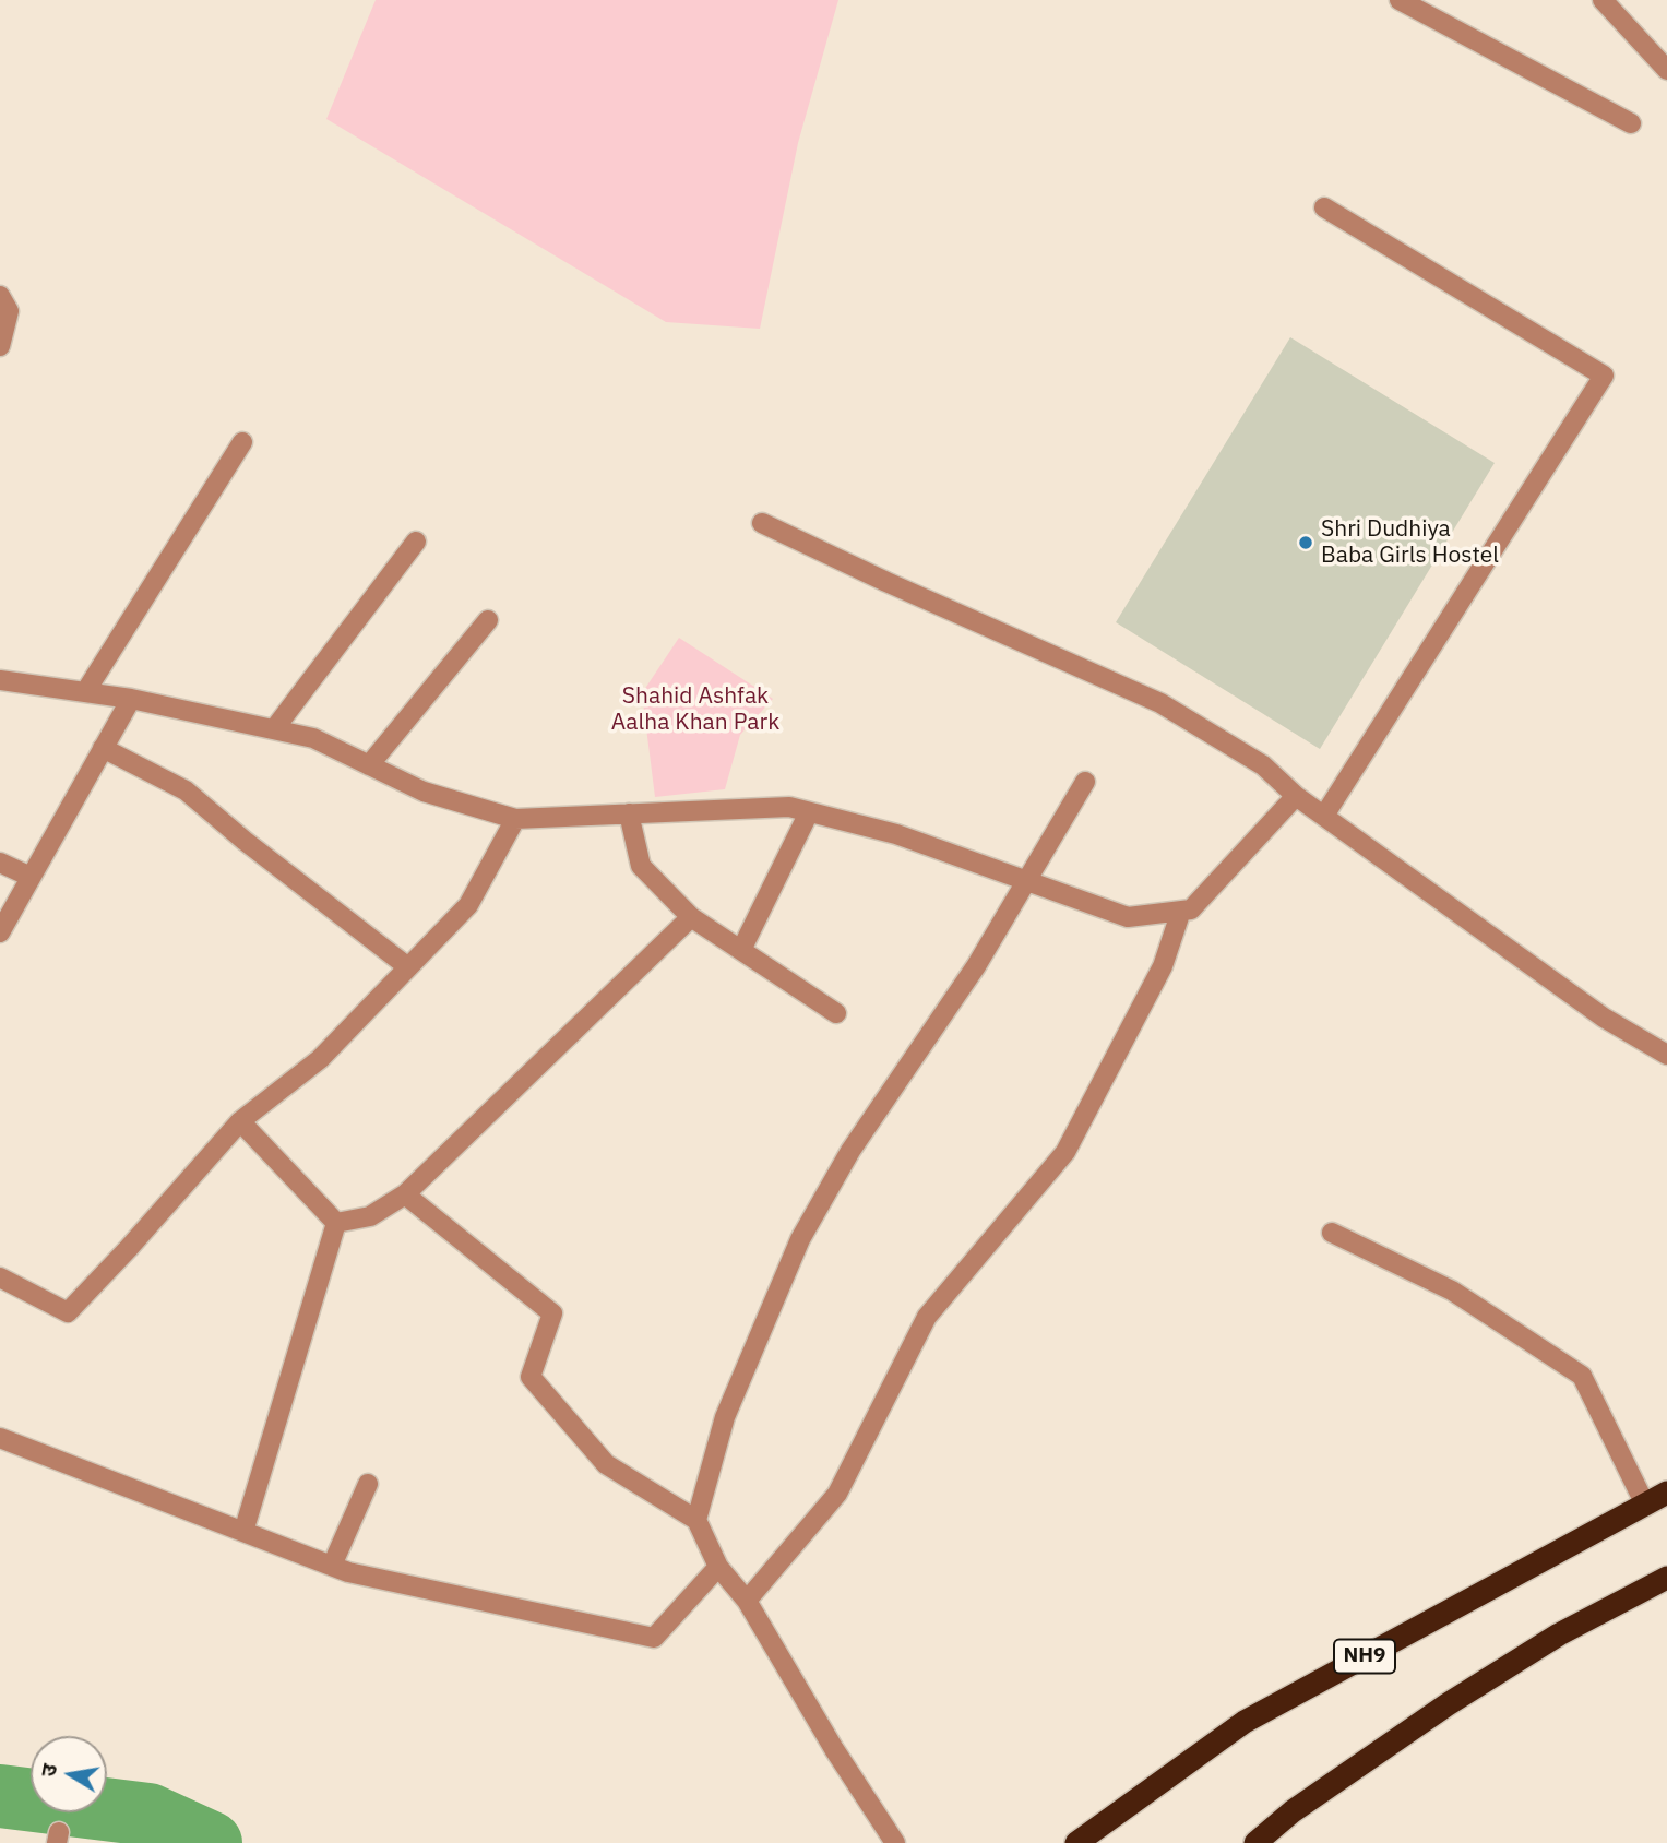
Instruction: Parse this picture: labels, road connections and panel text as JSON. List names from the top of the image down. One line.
{"streets":{"highway":["NH9"]},"parks":["Shahid Ashfak Aalha Khan Park"],"places":["Shri Dudhiya Baba Girls Hostel"],"north":"left"}
